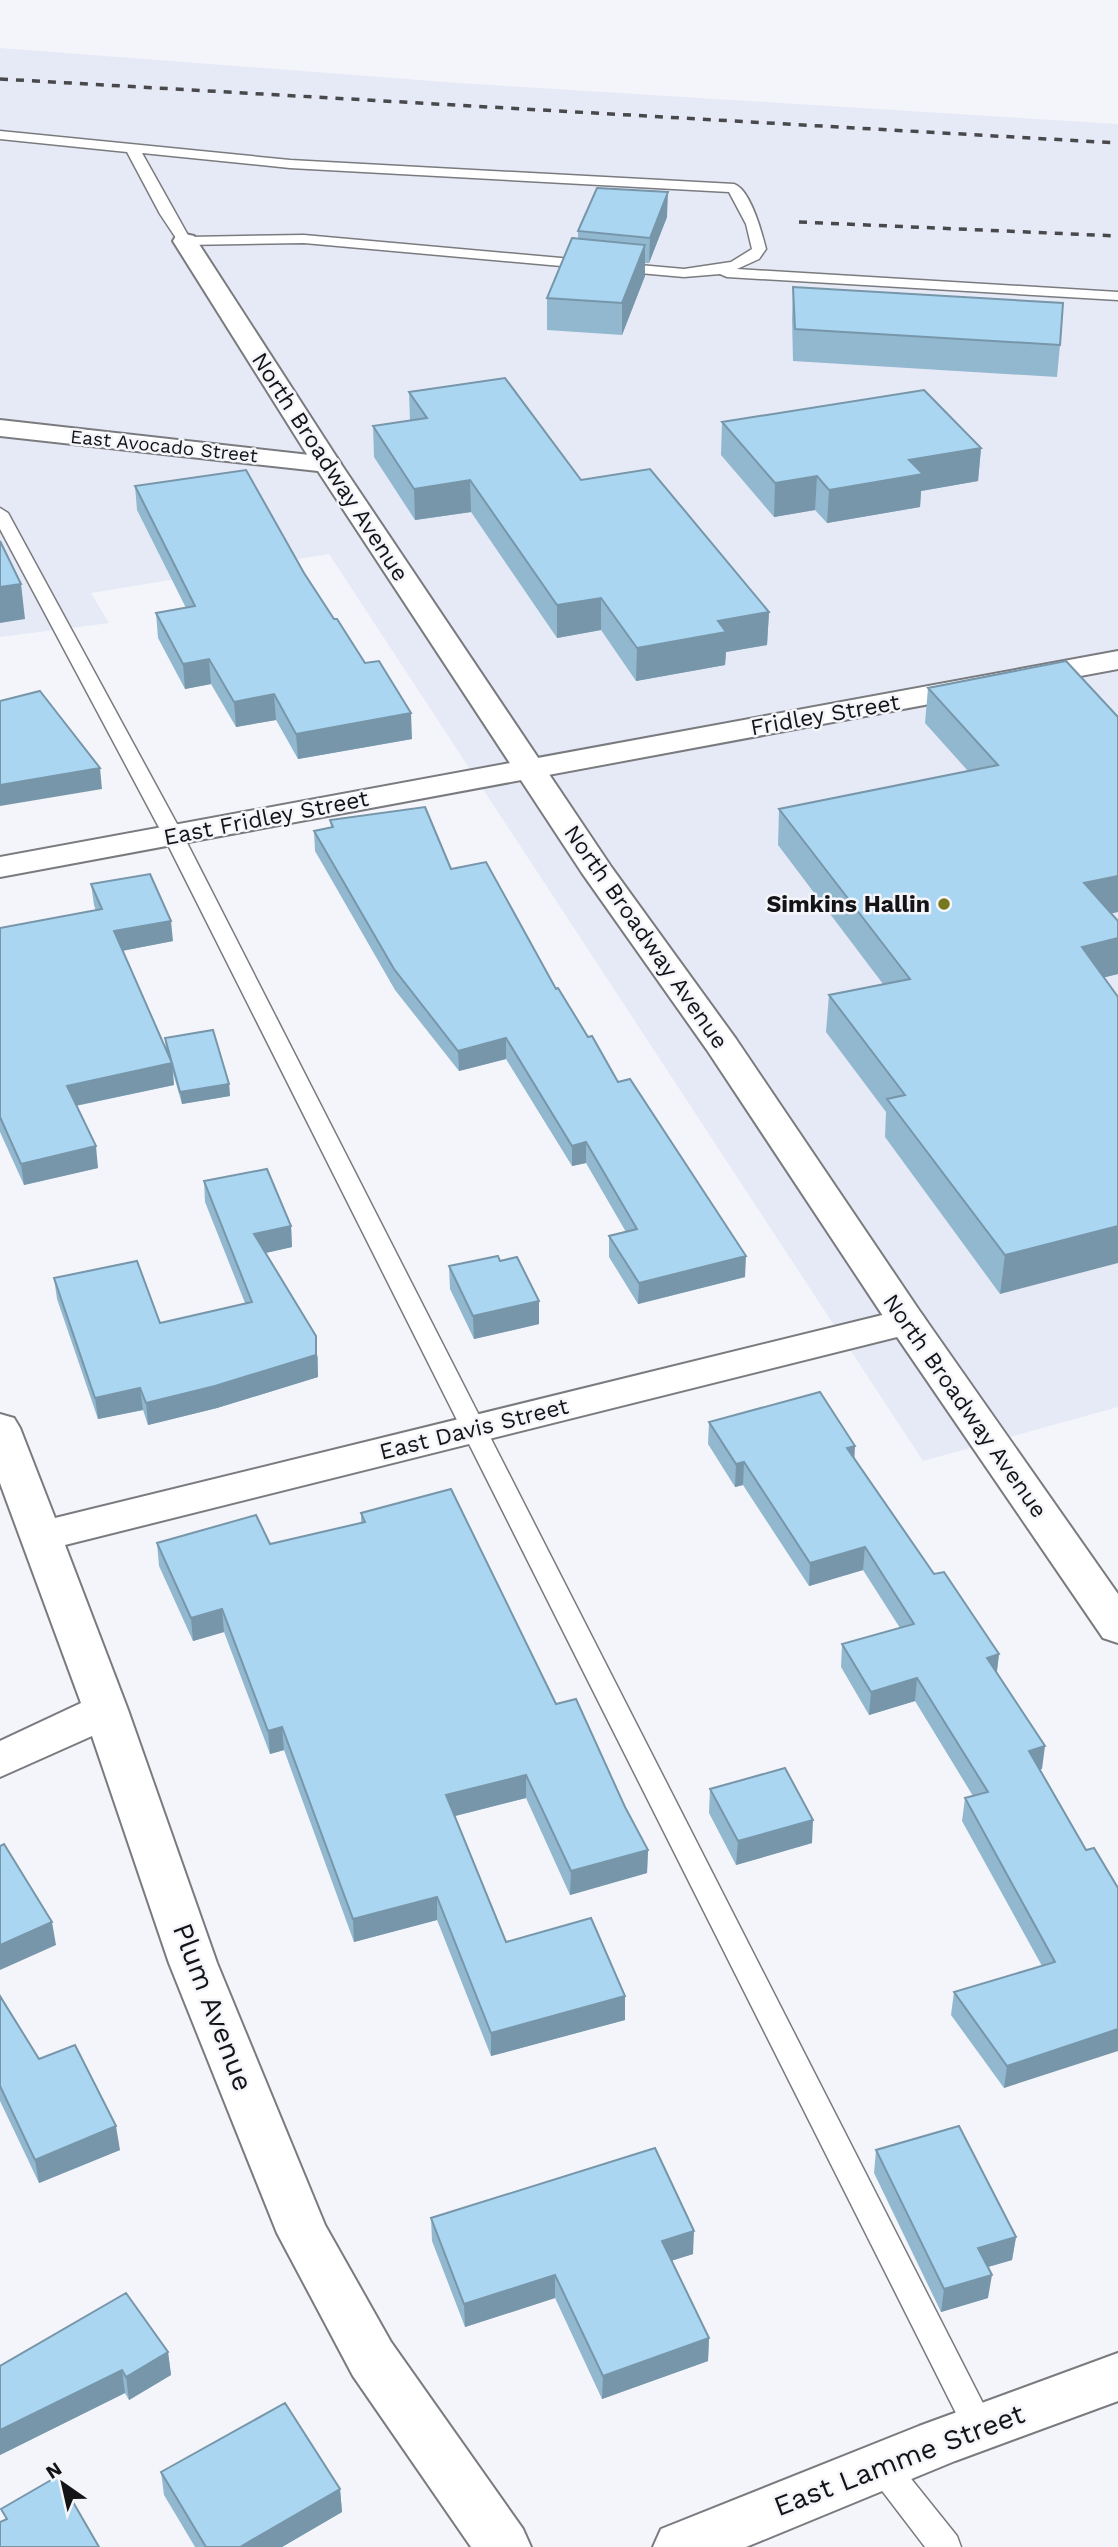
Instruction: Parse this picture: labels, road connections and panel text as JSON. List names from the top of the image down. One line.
{"streets":{"street":["East Avocado Street","North Broadway Avenue","Fridley Street","East Fridley Street","East Davis Street","Plum Avenue","East Lamme Street"]},"crossings":[["East Avocado Street","North Broadway Avenue"],["North Broadway Avenue","Fridley Street"],["North Broadway Avenue","East Fridley Street"],["North Broadway Avenue","East Davis Street"],["Fridley Street","East Fridley Street"],["East Davis Street","Plum Avenue"]],"places":["Simkins Hallin"],"north":"top left"}
